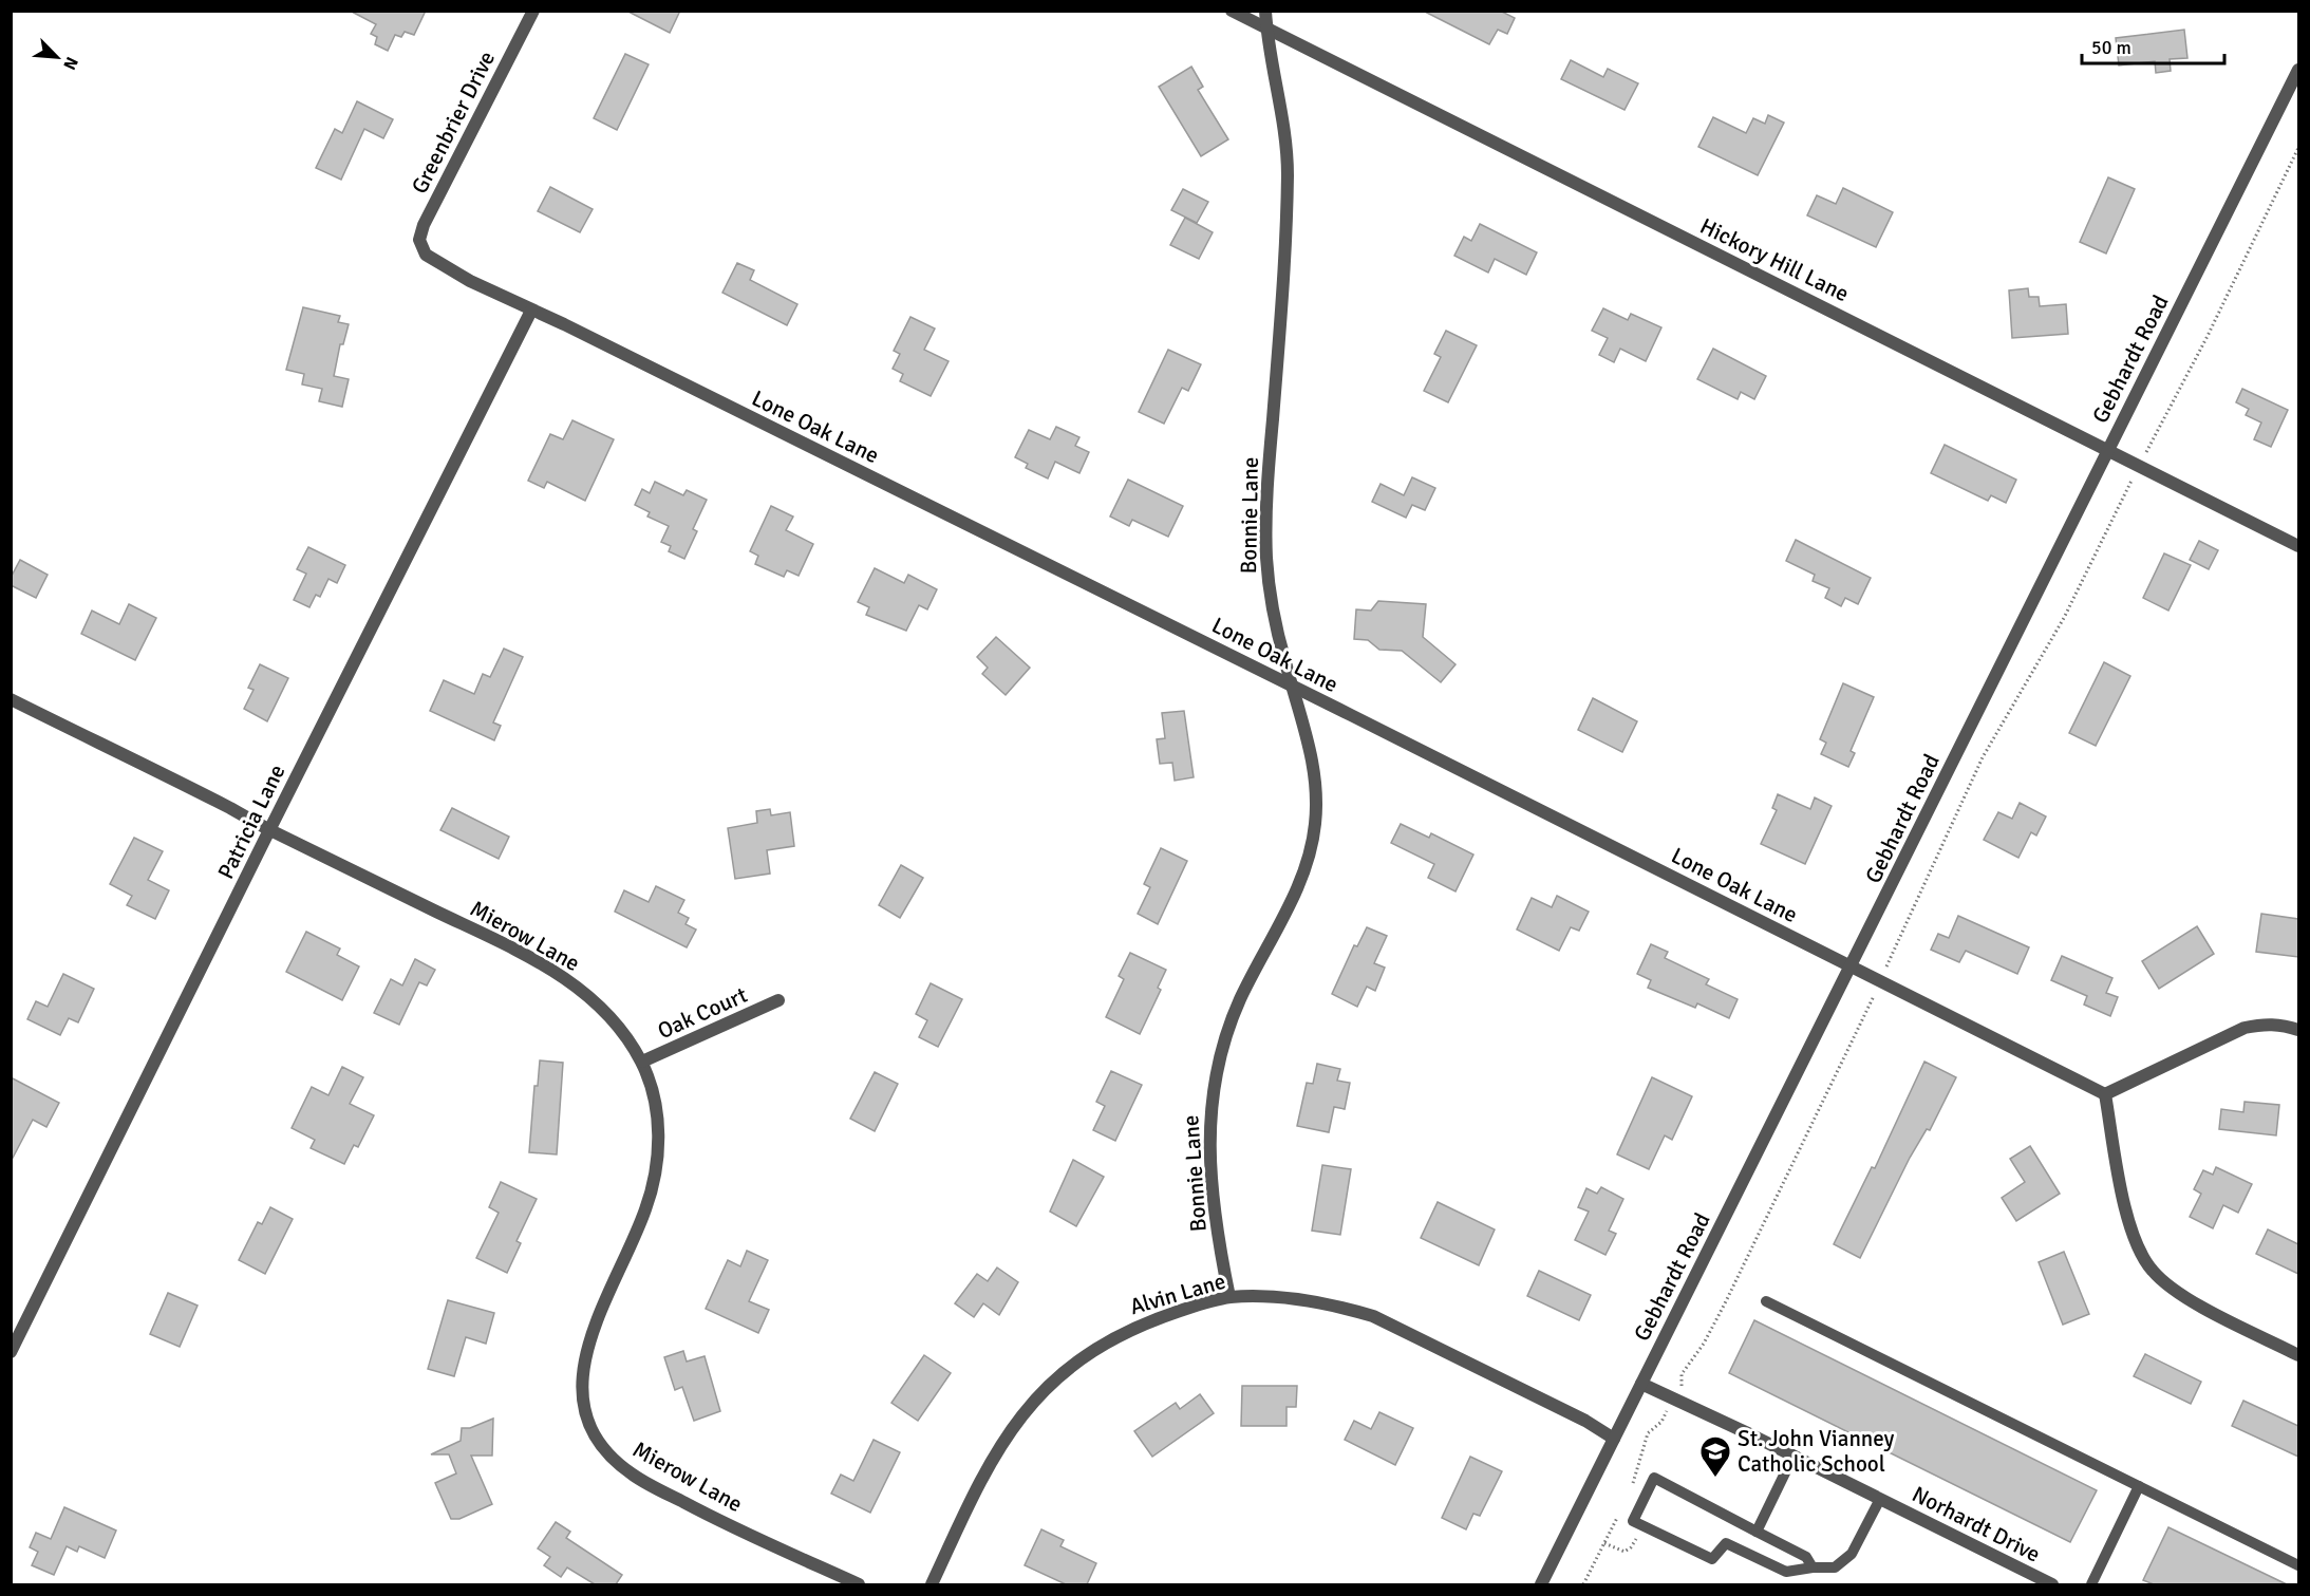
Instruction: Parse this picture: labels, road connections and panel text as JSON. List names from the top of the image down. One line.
{"streets":{"street":["Greenbrier Drive","Hickory Hill Lane","Gebhardt Road","Lone Oak Lane","Bonnie Lane","Patricia Lane","Mierow Lane","Oak Court","Alvin Lane","Norhardt Drive"]},"crossings":[["Greenbrier Drive","Lone Oak Lane"],["Hickory Hill Lane","Gebhardt Road"],["Hickory Hill Lane","Bonnie Lane"],["Gebhardt Road","Lone Oak Lane"],["Gebhardt Road","Alvin Lane"],["Gebhardt Road","Norhardt Drive"],["Lone Oak Lane","Bonnie Lane"],["Lone Oak Lane","Patricia Lane"],["Bonnie Lane","Alvin Lane"],["Patricia Lane","Mierow Lane"],["Mierow Lane","Oak Court"]],"places":{"school or university":["St. John Vianney Catholic School"]},"scale_bar":"50 m","north":"bottom right"}
